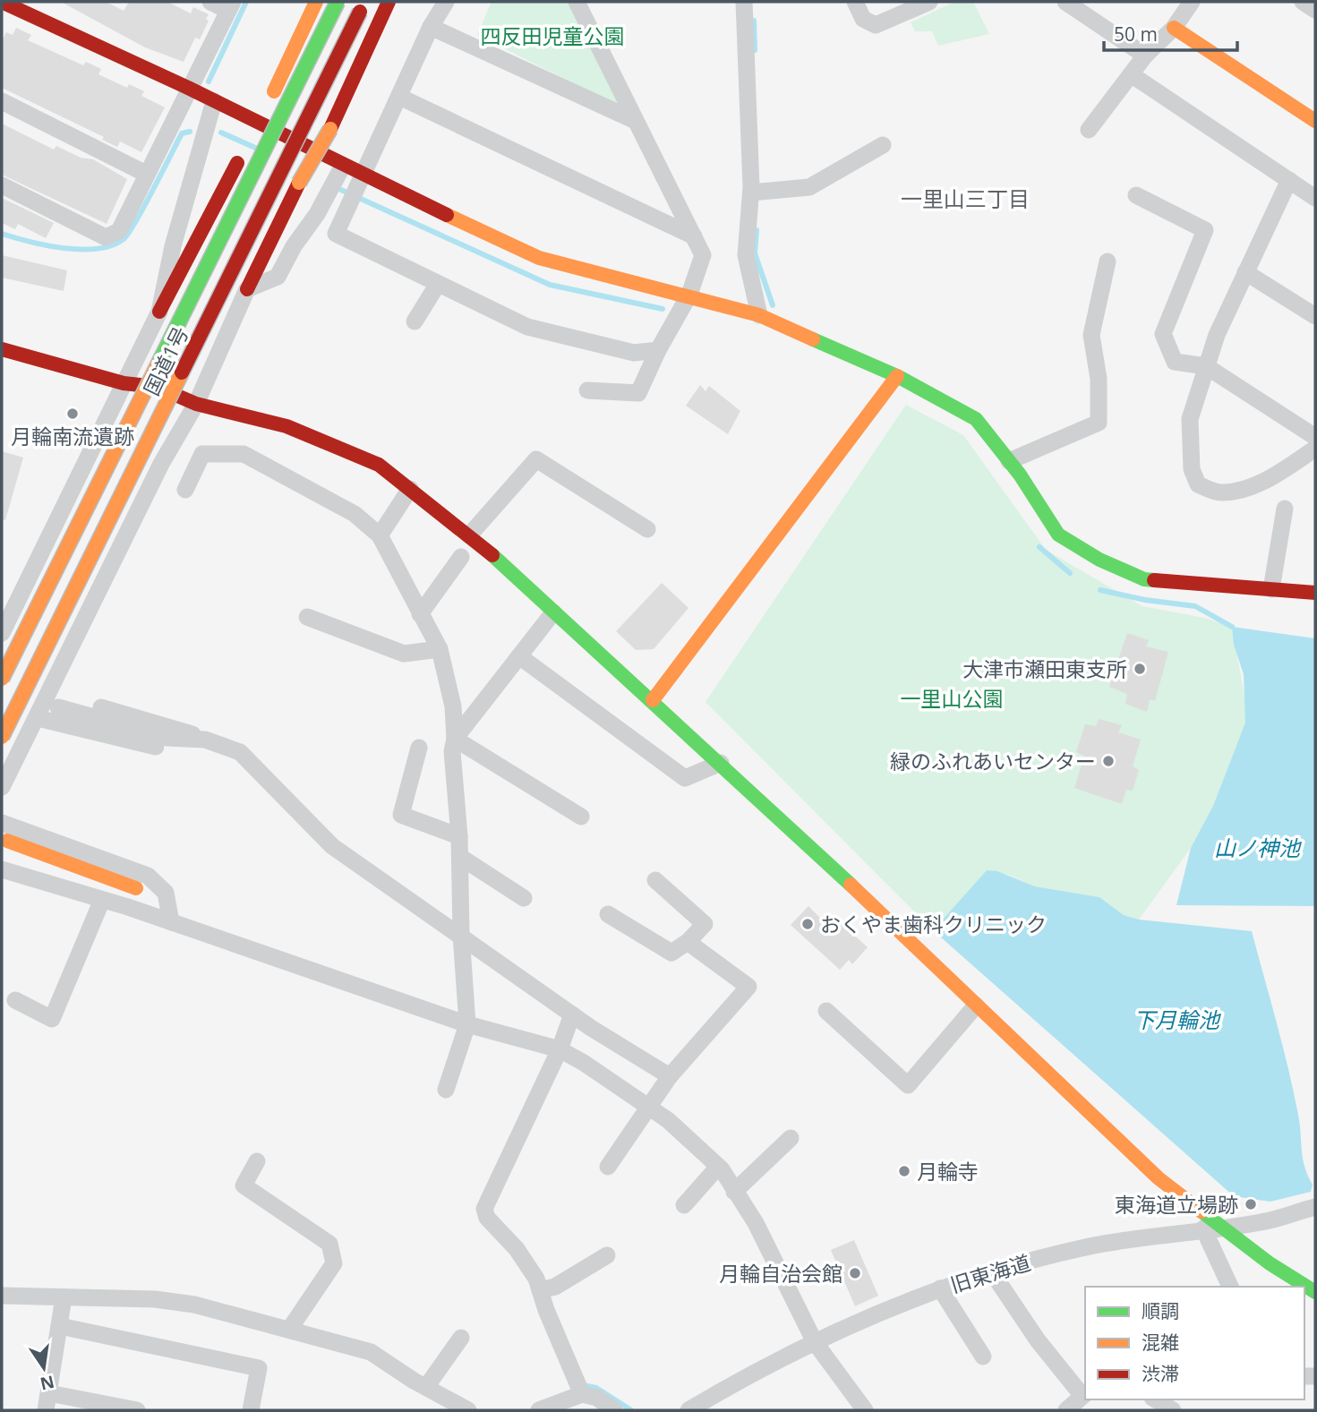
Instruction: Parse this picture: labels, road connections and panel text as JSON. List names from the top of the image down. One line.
{"streets":{"main road":["国道1号"],"street":["旧東海道"]},"districts":["一里山三丁目"],"water":["山ノ神池","下月輪池"],"parks":["四反田児童公園","一里山公園"],"places":["月輪南流遺跡","大津市瀬田東支所","緑のふれあいセンター","おくやま歯科クリニック","月輪寺","東海道立場跡","月輪自治会館"],"legend":["順調","混雑","渋滞"],"scale_bar":"50 m","north":"bottom"}
